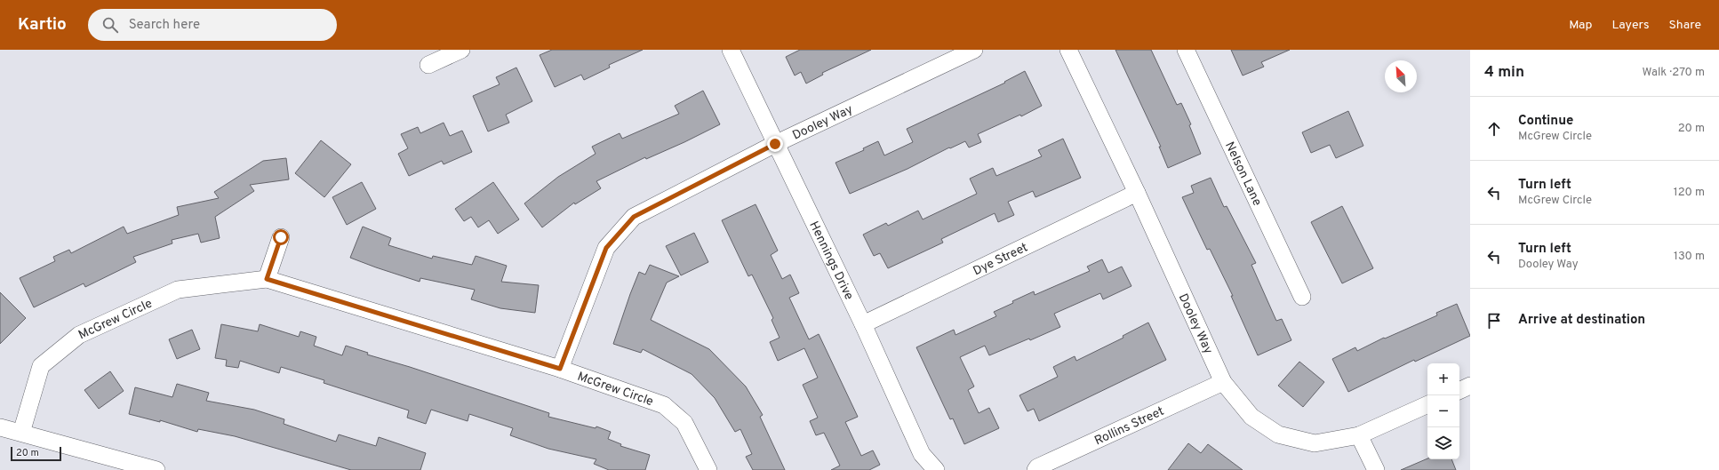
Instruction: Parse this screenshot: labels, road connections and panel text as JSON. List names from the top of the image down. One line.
{"streets":{"street":["Dooley Way","Nelson Lane","Dye Street","Hennings Drive","McGrew Circle","Rollins Street"]},"crossings":[["Dooley Way","Dye Street"],["Dooley Way","Hennings Drive"],["Dooley Way","McGrew Circle"],["Dooley Way","Rollins Street"],["Dye Street","Hennings Drive"]],"scale_bar":"20 m","north":"top left","page":{"header":"Kartio","search":"Search here","nav":["Map","Layers","Share"],"heading":["4 min","Walk · 270 m"],"list":[["Continue","McGrew Circle","20 m"],["Turn left","McGrew Circle","120 m"],["Turn left","Dooley Way","130 m"],"Arrive at destination"],"map_buttons":["+","−"],"scale":"20 m"}}
